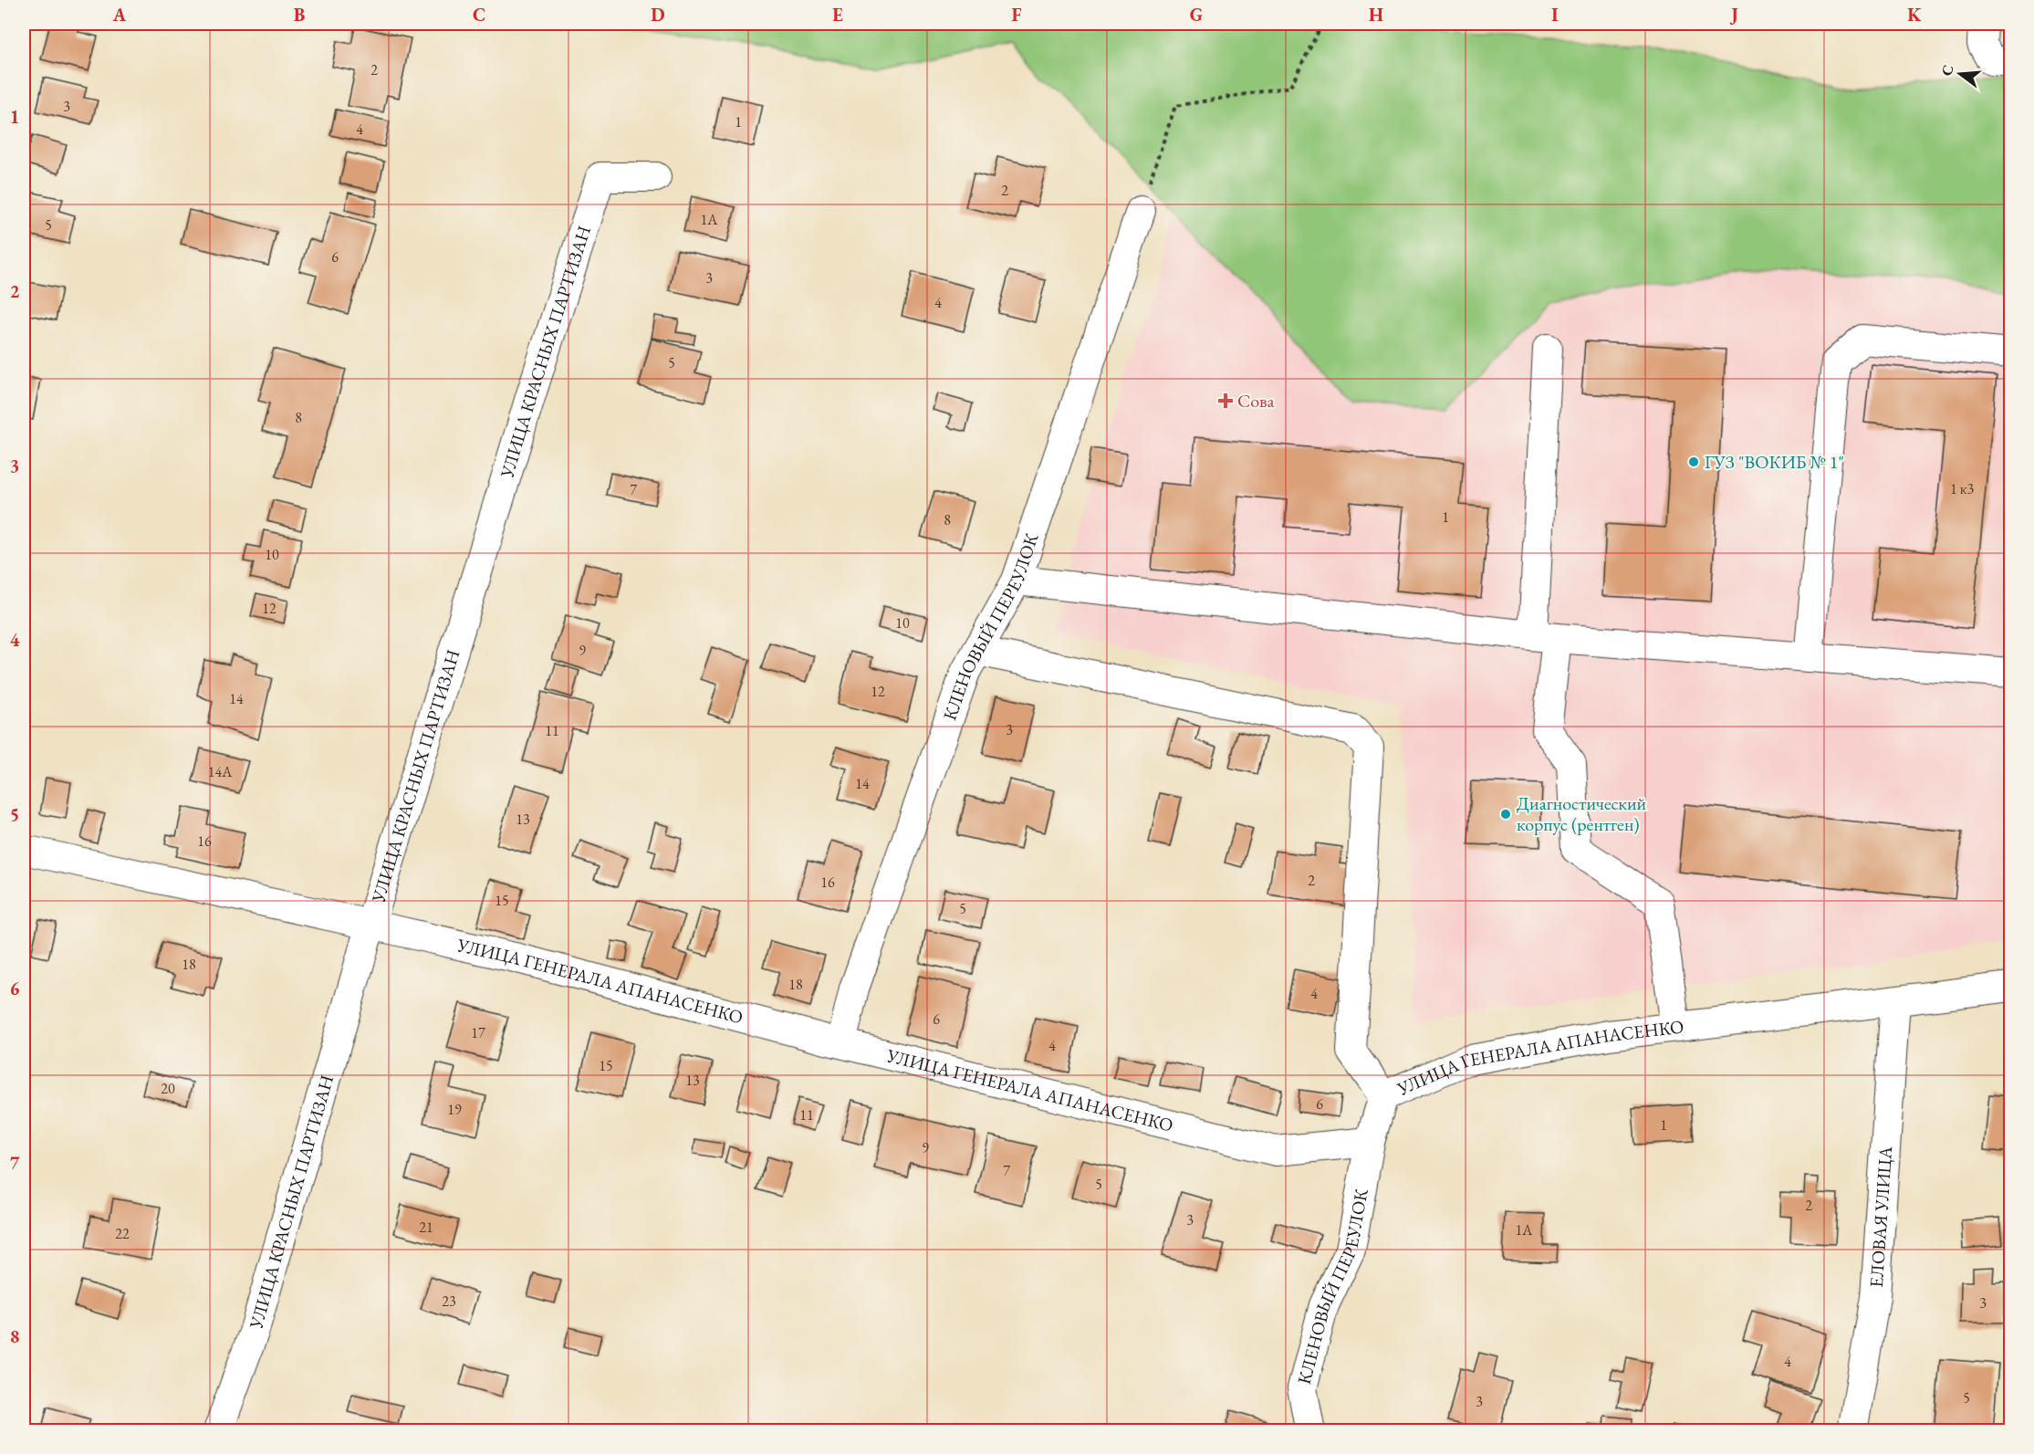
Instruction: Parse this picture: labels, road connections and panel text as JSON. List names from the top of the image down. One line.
{"streets":{"street":["УЛИЦА КРАСНЫХ ПАРТИЗАН","КЛЕНОВЫЙ ПЕРЕУЛОК","УЛИЦА ГЕНЕРАЛА АПАНАСЕНКО","ЕЛОВАЯ УЛИЦА"]},"crossings":[["УЛИЦА КРАСНЫХ ПАРТИЗАН","УЛИЦА ГЕНЕРАЛА АПАНАСЕНКО"],["КЛЕНОВЫЙ ПЕРЕУЛОК","УЛИЦА ГЕНЕРАЛА АПАНАСЕНКО"],["УЛИЦА ГЕНЕРАЛА АПАНАСЕНКО","ЕЛОВАЯ УЛИЦА"]],"places":{"health":["Сова"],"other":["ГУЗ \"ВОКИБ № 1\"","Диагностический корпус (рентген)"]},"house_numbers":["2","3","1","4","2","1А","5","6","3","4","5","8","1 к3","7","1","8","10","12","10","9","12","14","3","11","14А","14","13","16","2","16","15","5","18","18","4","6","17","4","15","13","20","6","19","11","1","9","7","5","2","3","21","1А","22","23","3","4","5","3"],"north":"left","grid":{"columns":["A","B","C","D","E","F","G","H","I","J","K"],"rows":["1","2","3","4","5","6","7","8"]}}
